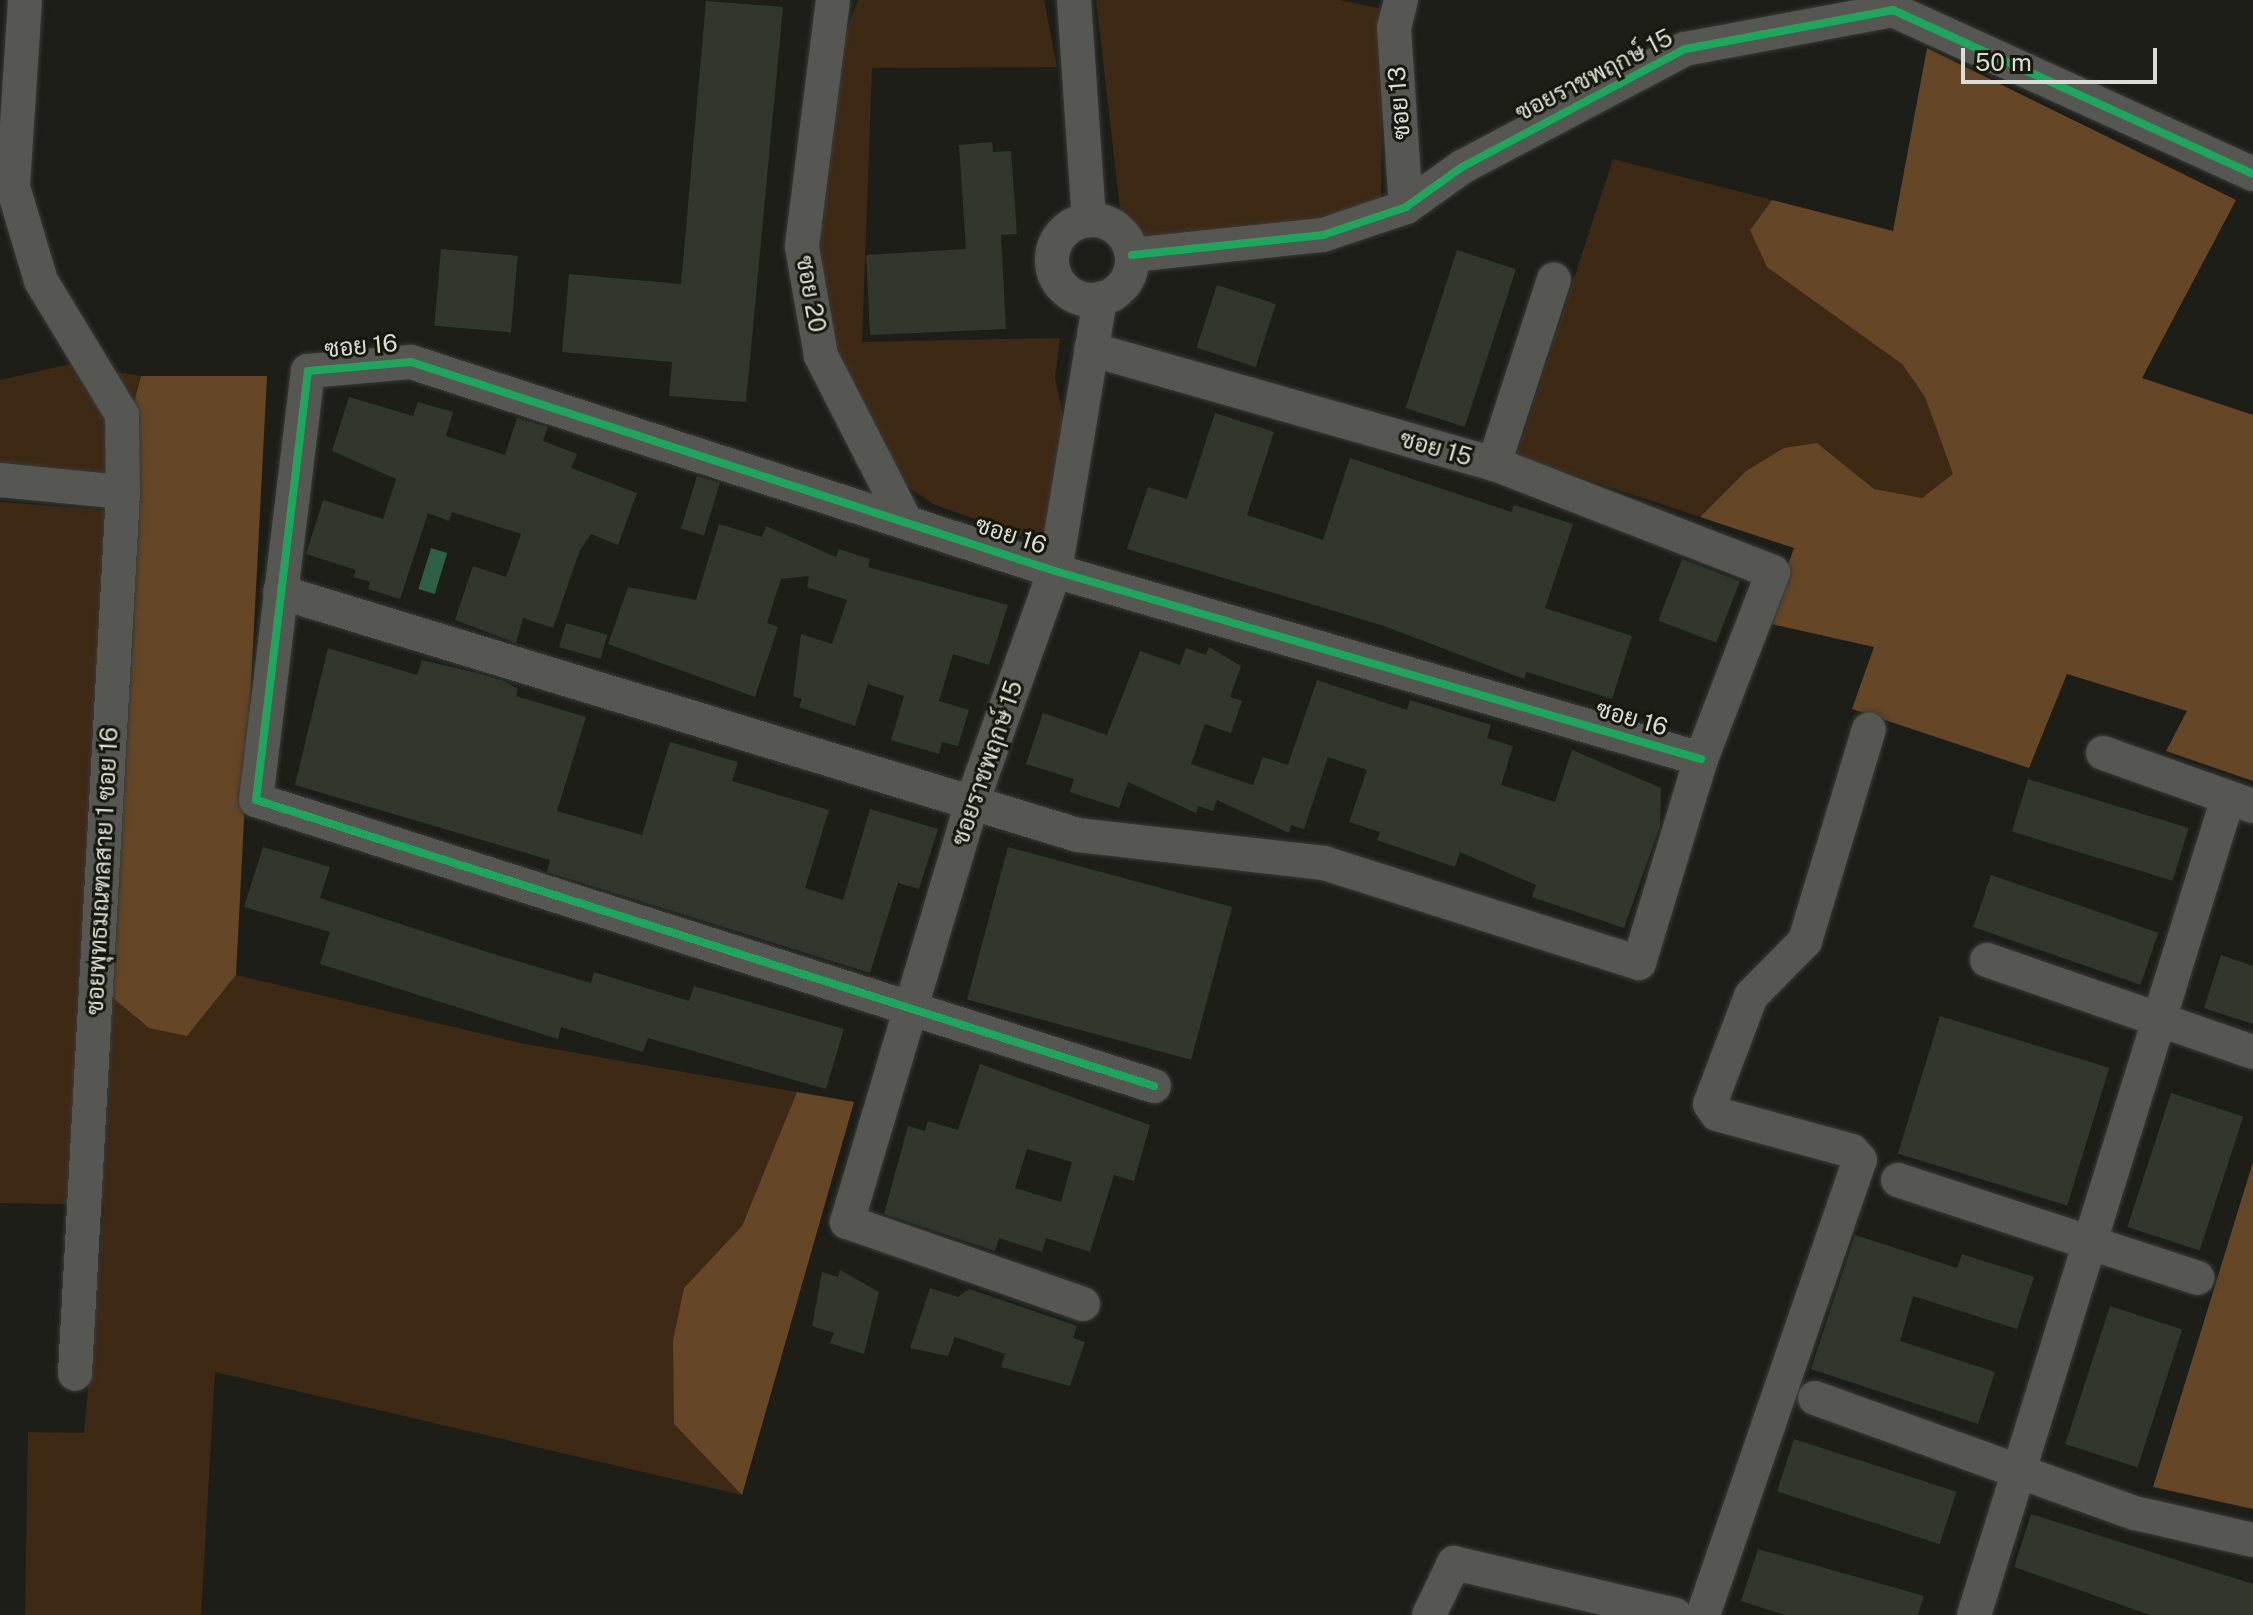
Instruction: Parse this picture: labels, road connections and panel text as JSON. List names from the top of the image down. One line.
{"streets":{"street":["ซอยราชพฤกษ์ 15","ซอย 13","ซอย 20","ซอย 16","ซอย 15","ซอยพุทธมณฑลสาย 1 ซอย 16"]},"crossings":[["ซอยราชพฤกษ์ 15","ซอย 13"],["ซอยราชพฤกษ์ 15","ซอย 16"],["ซอยราชพฤกษ์ 15","ซอย 15"],["ซอย 20","ซอย 16"],["ซอย 16","ซอย 15"]],"scale_bar":"50 m"}
